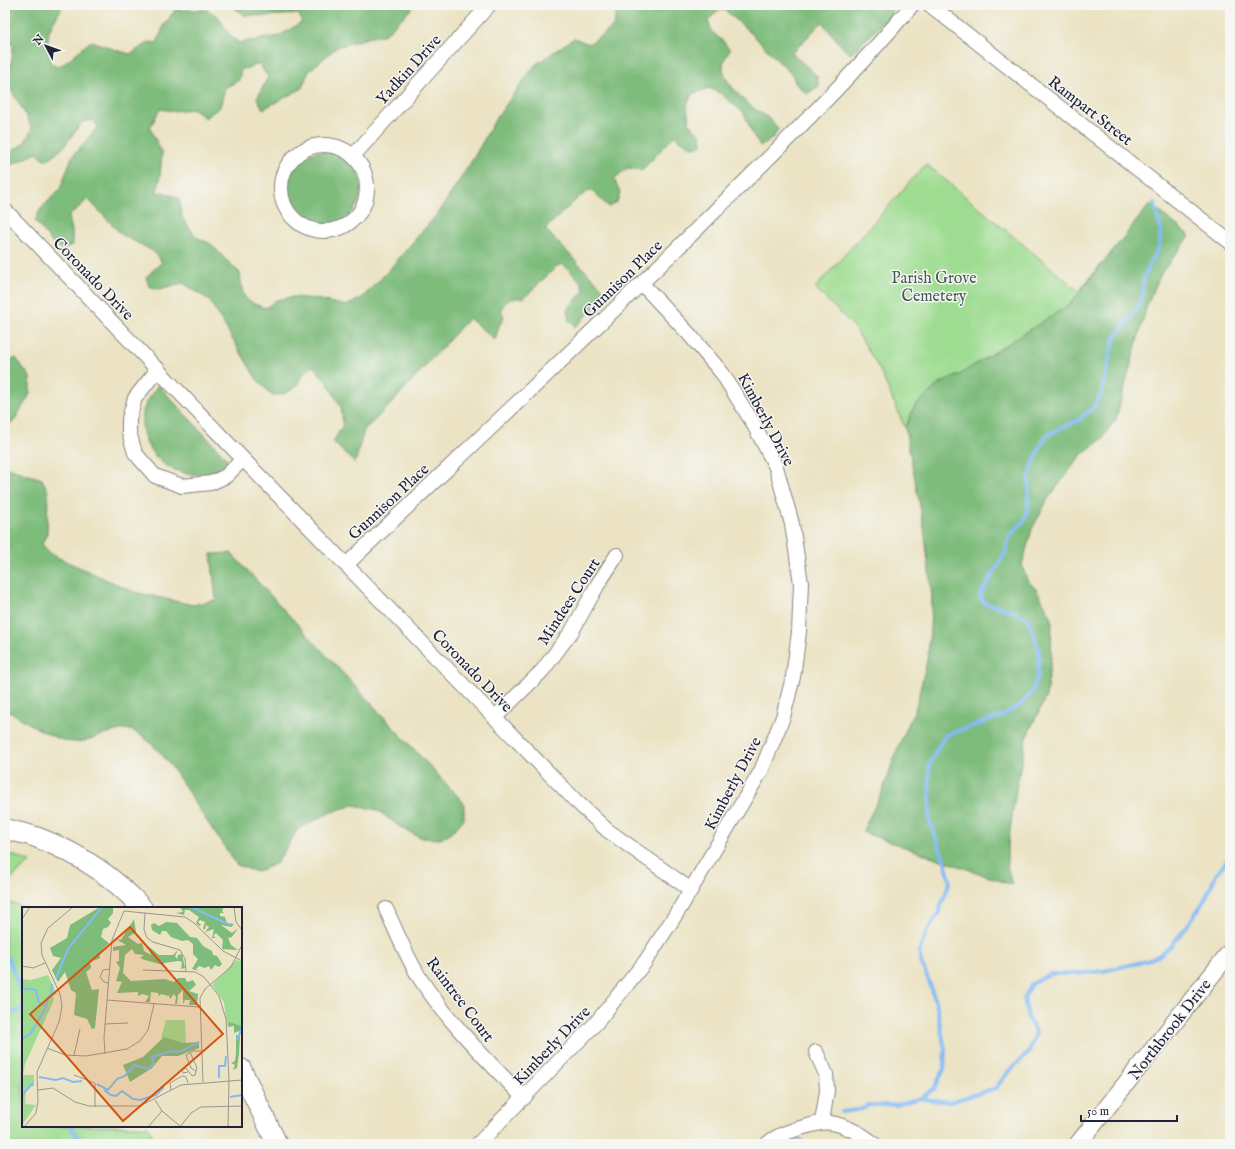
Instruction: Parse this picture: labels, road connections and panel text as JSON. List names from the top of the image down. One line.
{"streets":{"street":["Yadkin Drive","Rampart Street","Coronado Drive","Gunnison Place","Kimberly Drive","Mindees Court","Raintree Court","Northbrook Drive"]},"crossings":[["Coronado Drive","Gunnison Place"],["Coronado Drive","Kimberly Drive"],["Coronado Drive","Mindees Court"],["Gunnison Place","Kimberly Drive"],["Kimberly Drive","Raintree Court"]],"parks":["Parish Grove Cemetery"],"scale_bar":"50 m","north":"top left"}
